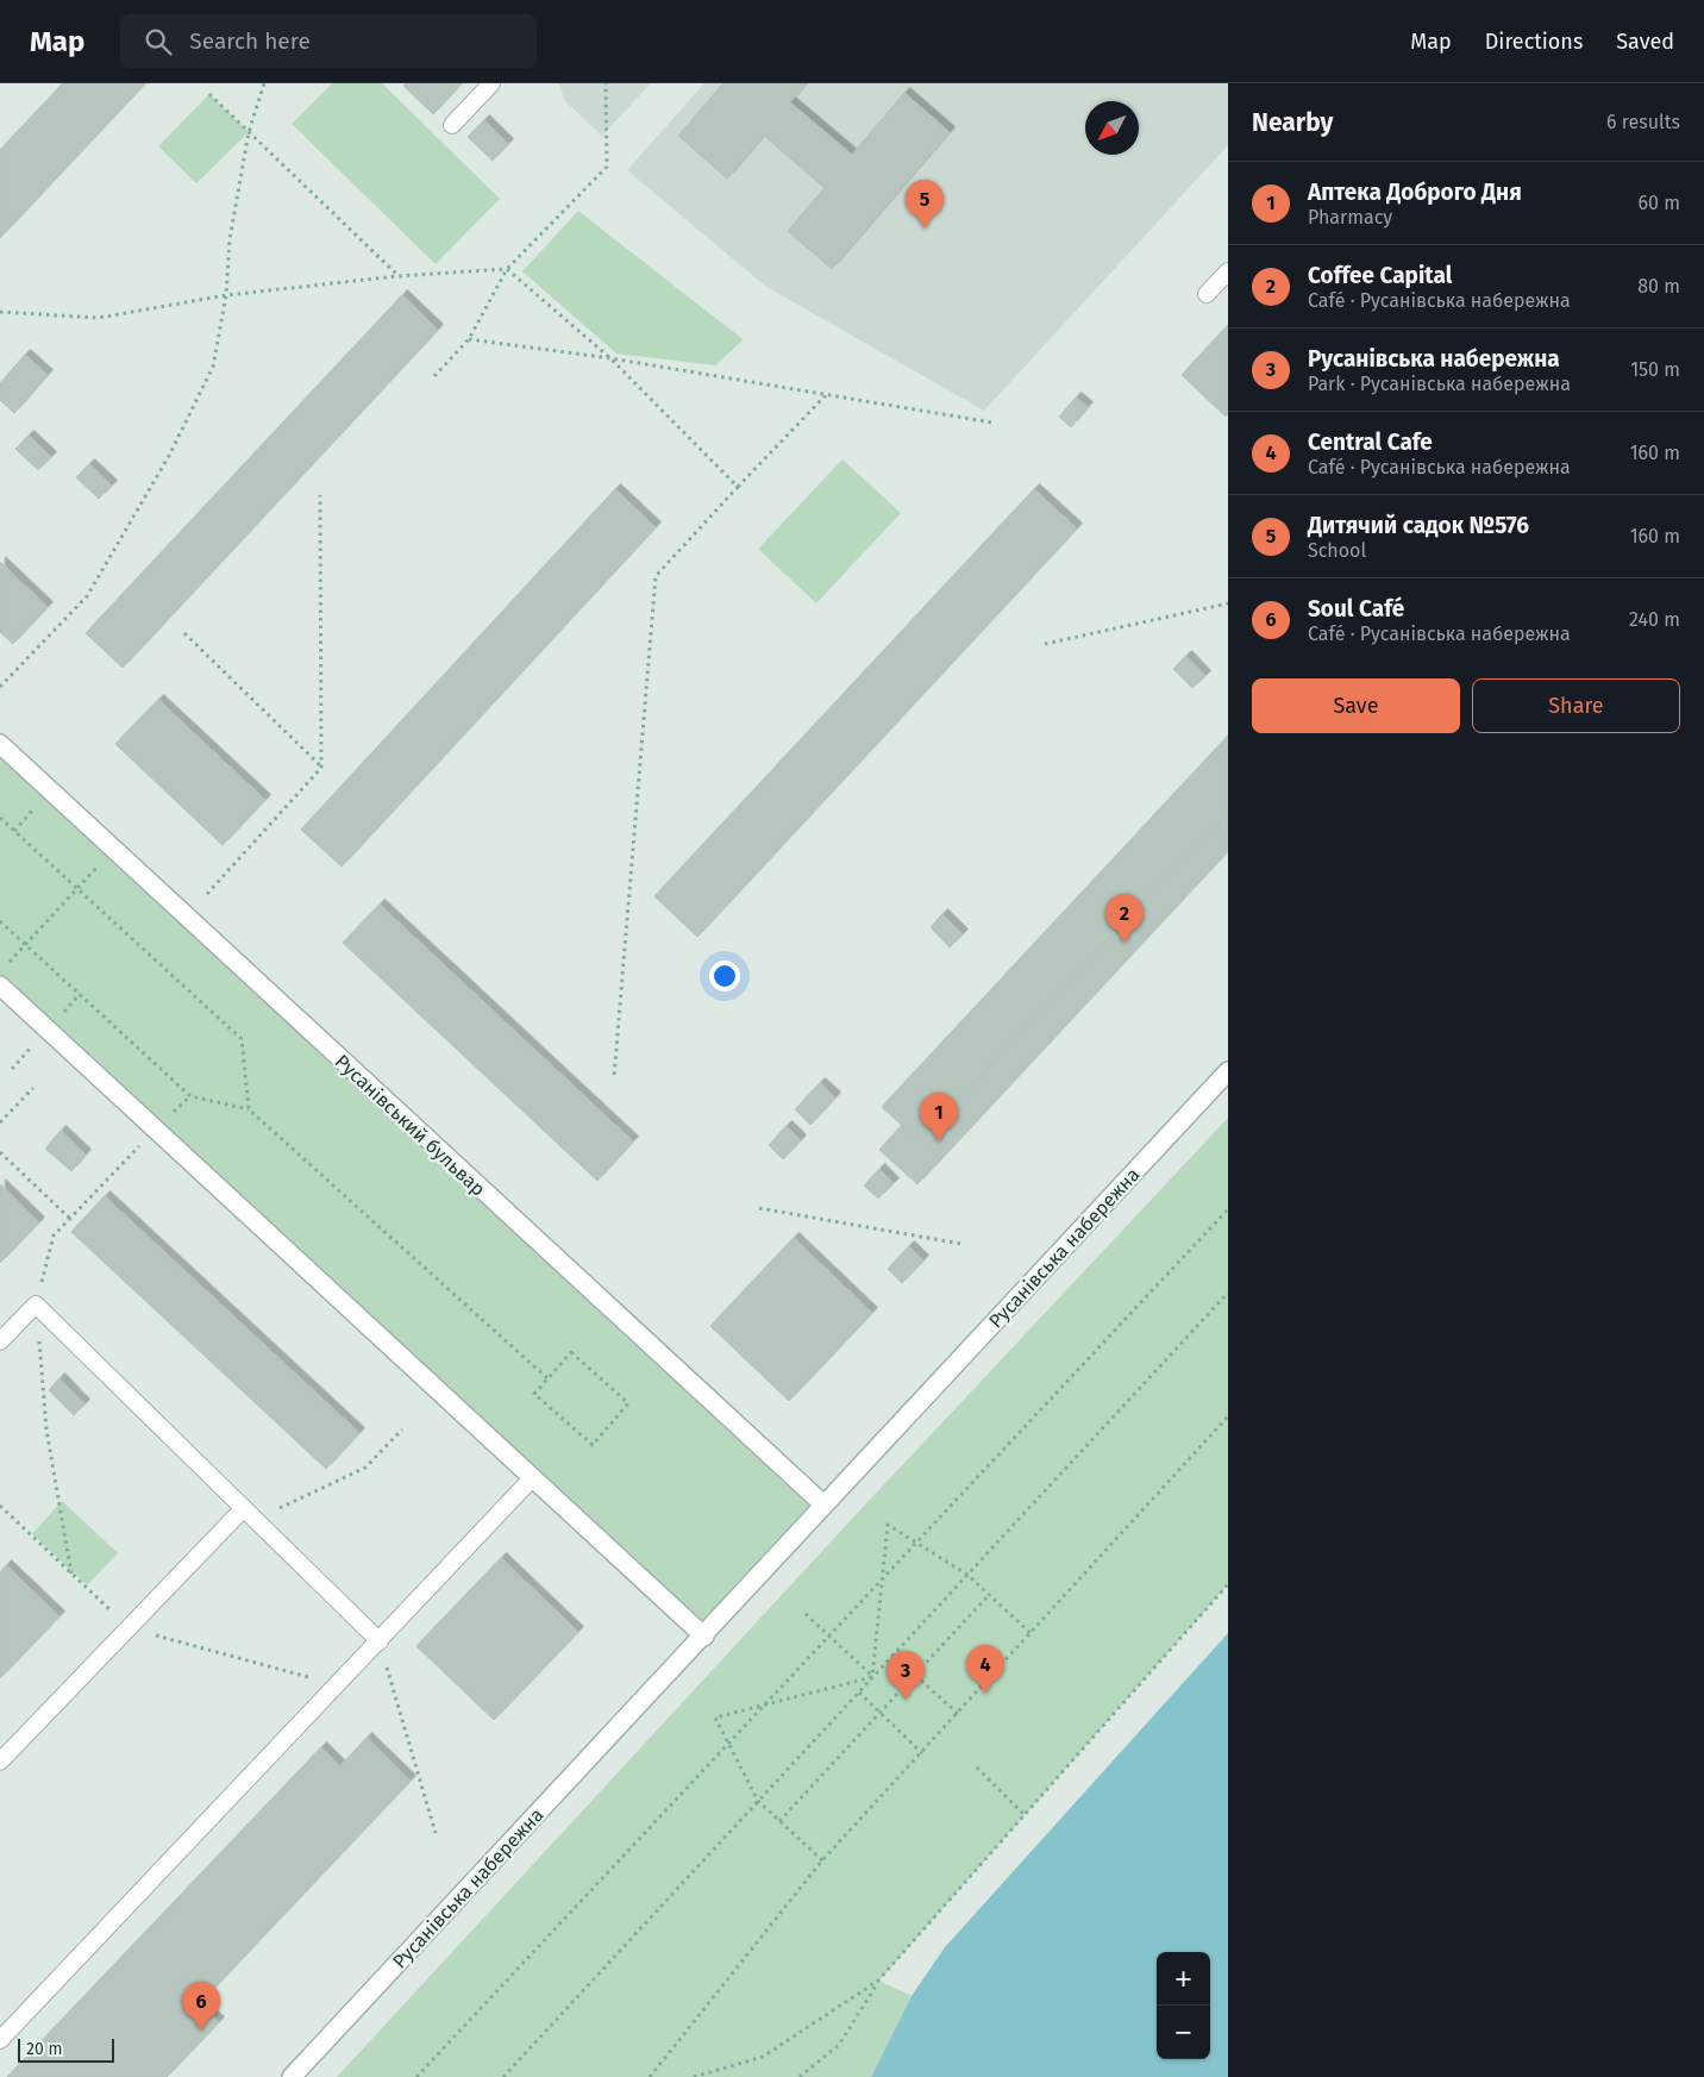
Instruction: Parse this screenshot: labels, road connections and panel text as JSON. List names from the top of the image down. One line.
{"streets":{"street":["Русанівський бульвар","Русанівська набережна"]},"crossings":[["Русанівський бульвар","Русанівська набережна"]],"scale_bar":"20 m","north":"bottom left","page":{"header":"Map","search":"Search here","nav":["Map","Directions","Saved"],"heading":["Nearby","6 results"],"list":[{"mark":"1","name":"Аптека Доброго Дня","note":"Pharmacy","value":"60 m"},{"mark":"2","name":"Coffee Capital","note":"Café · Русанівська набережна","value":"80 m"},{"mark":"3","name":"Русанівська набережна","note":"Park · Русанівська набережна","value":"150 m"},{"mark":"4","name":"Central Cafe","note":"Café · Русанівська набережна","value":"160 m"},{"mark":"5","name":"Дитячий садок №576","note":"School","value":"160 m"},{"mark":"6","name":"Soul Café","note":"Café · Русанівська набережна","value":"240 m"}],"pins":["5","2","1","4","3","6"],"buttons":["Save","Share"],"map_buttons":["+","−"],"scale":"20 m"}}
